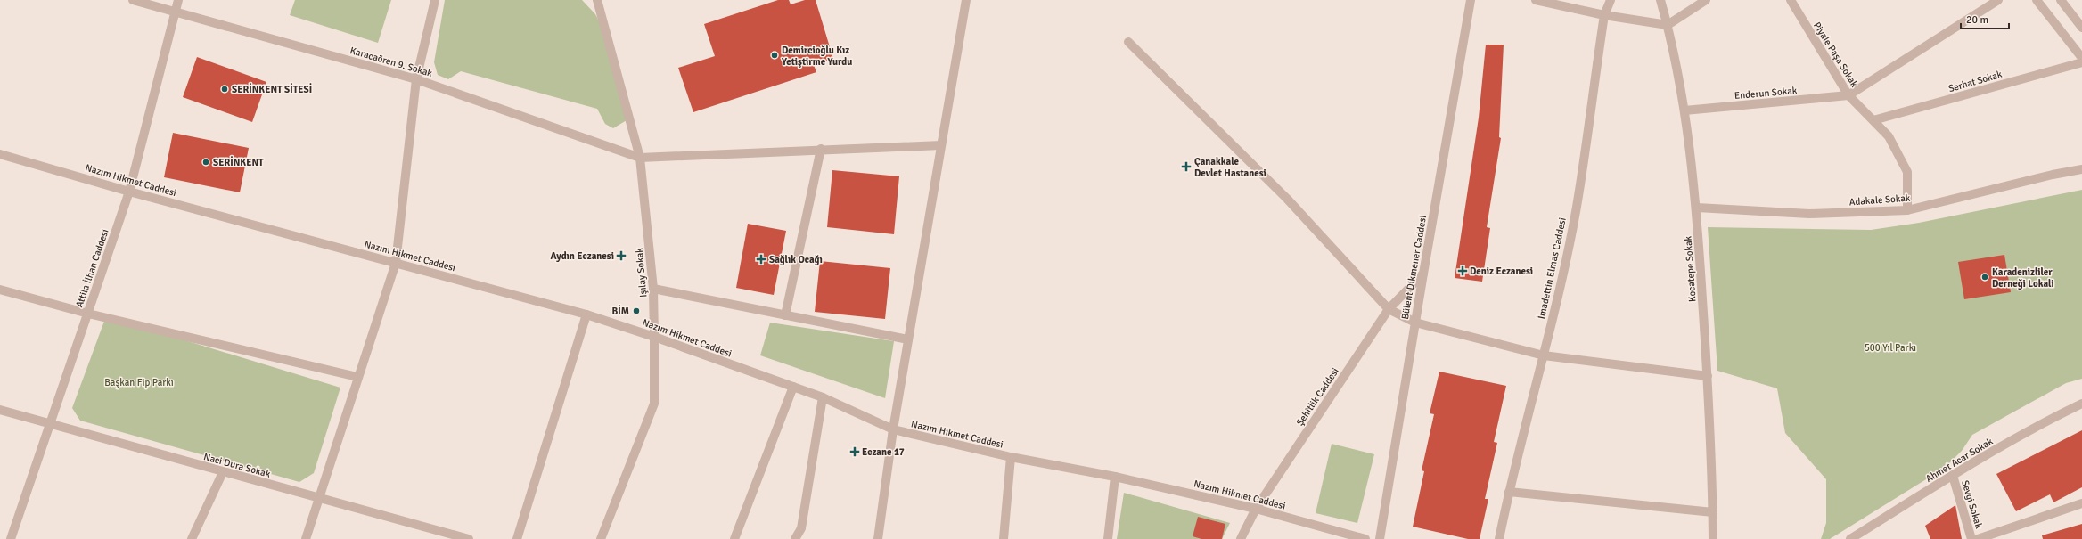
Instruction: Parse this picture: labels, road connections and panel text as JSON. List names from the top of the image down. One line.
{"streets":{"street":["Piyale Paşa Sokak","Karacaören 9. Sokak","Serhat Sokak","Enderun Sokak","Nazım Hikmet Caddesi","Adakale Sokak","Bülent Dikmener Caddesi","Attila İlhan Caddesi","İmadettin Elmas Caddesi","Kocatepe Sokak","Işılay Sokak","Şehitlik Caddesi","Ahmet Acar Sokak","Naci Dura Sokak","Sevgi Sokak"]},"crossings":[["Piyale Paşa Sokak","Serhat Sokak"],["Piyale Paşa Sokak","Enderun Sokak"],["Piyale Paşa Sokak","Adakale Sokak"],["Karacaören 9. Sokak","Attila İlhan Caddesi"],["Karacaören 9. Sokak","Işılay Sokak"],["Enderun Sokak","Kocatepe Sokak"],["Nazım Hikmet Caddesi","Attila İlhan Caddesi"],["Nazım Hikmet Caddesi","Işılay Sokak"],["Nazım Hikmet Caddesi","Şehitlik Caddesi"],["Adakale Sokak","Kocatepe Sokak"],["Bülent Dikmener Caddesi","Şehitlik Caddesi"],["Attila İlhan Caddesi","Naci Dura Sokak"],["Ahmet Acar Sokak","Sevgi Sokak"]],"parks":["500 Yıl Parkı","Başkan Fip Parkı"],"places":{"other":["Demircioğlu Kız Yetiştirme Yurdu","SERİNKENT SİTESİ","SERİNKENT","Karadenizliler Derneği Lokali","BİM"],"health":["Çanakkale Devlet Hastanesi","Aydın Eczanesi","Sağlık Ocağı","Deniz Eczanesi","Eczane 17"]},"scale_bar":"20 m"}
